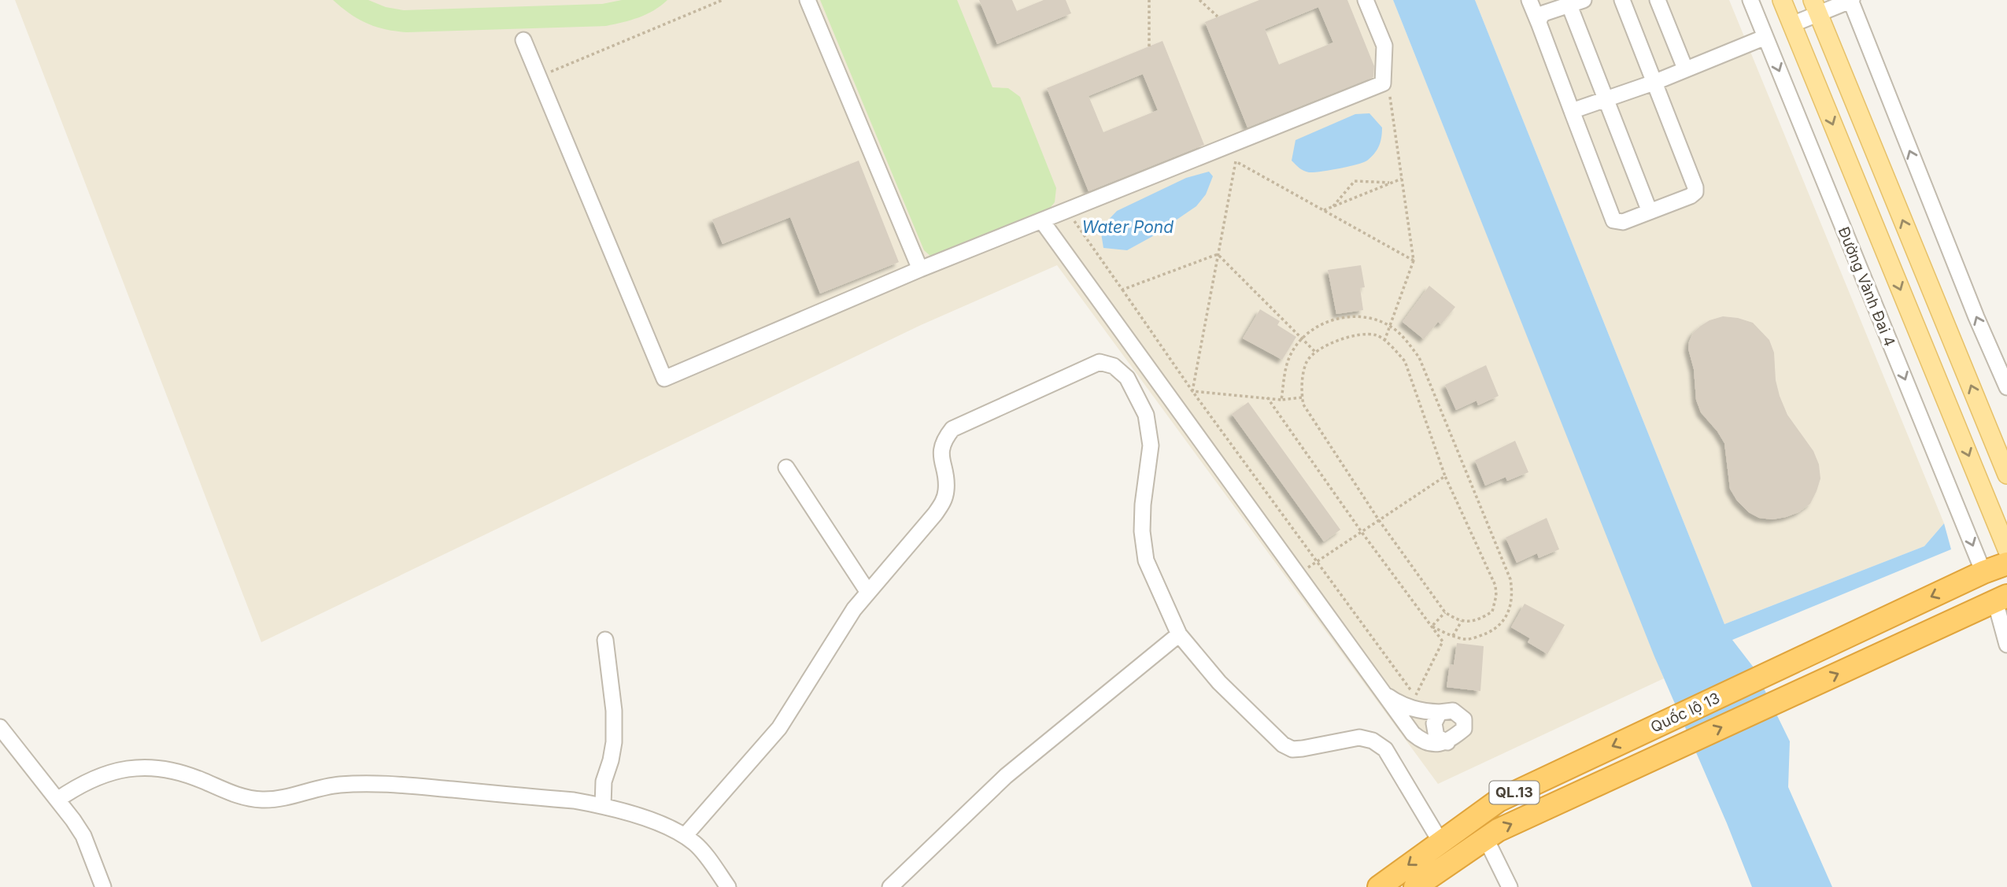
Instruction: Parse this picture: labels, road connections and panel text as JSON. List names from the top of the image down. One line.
{"streets":{"highway":["Quốc lộ 13","QL.13"],"main road":["Đường Vành Đai 4"]},"crossings":[["Đường Vành Đai 4","Quốc lộ 13"]],"water":["Water Pond"]}
